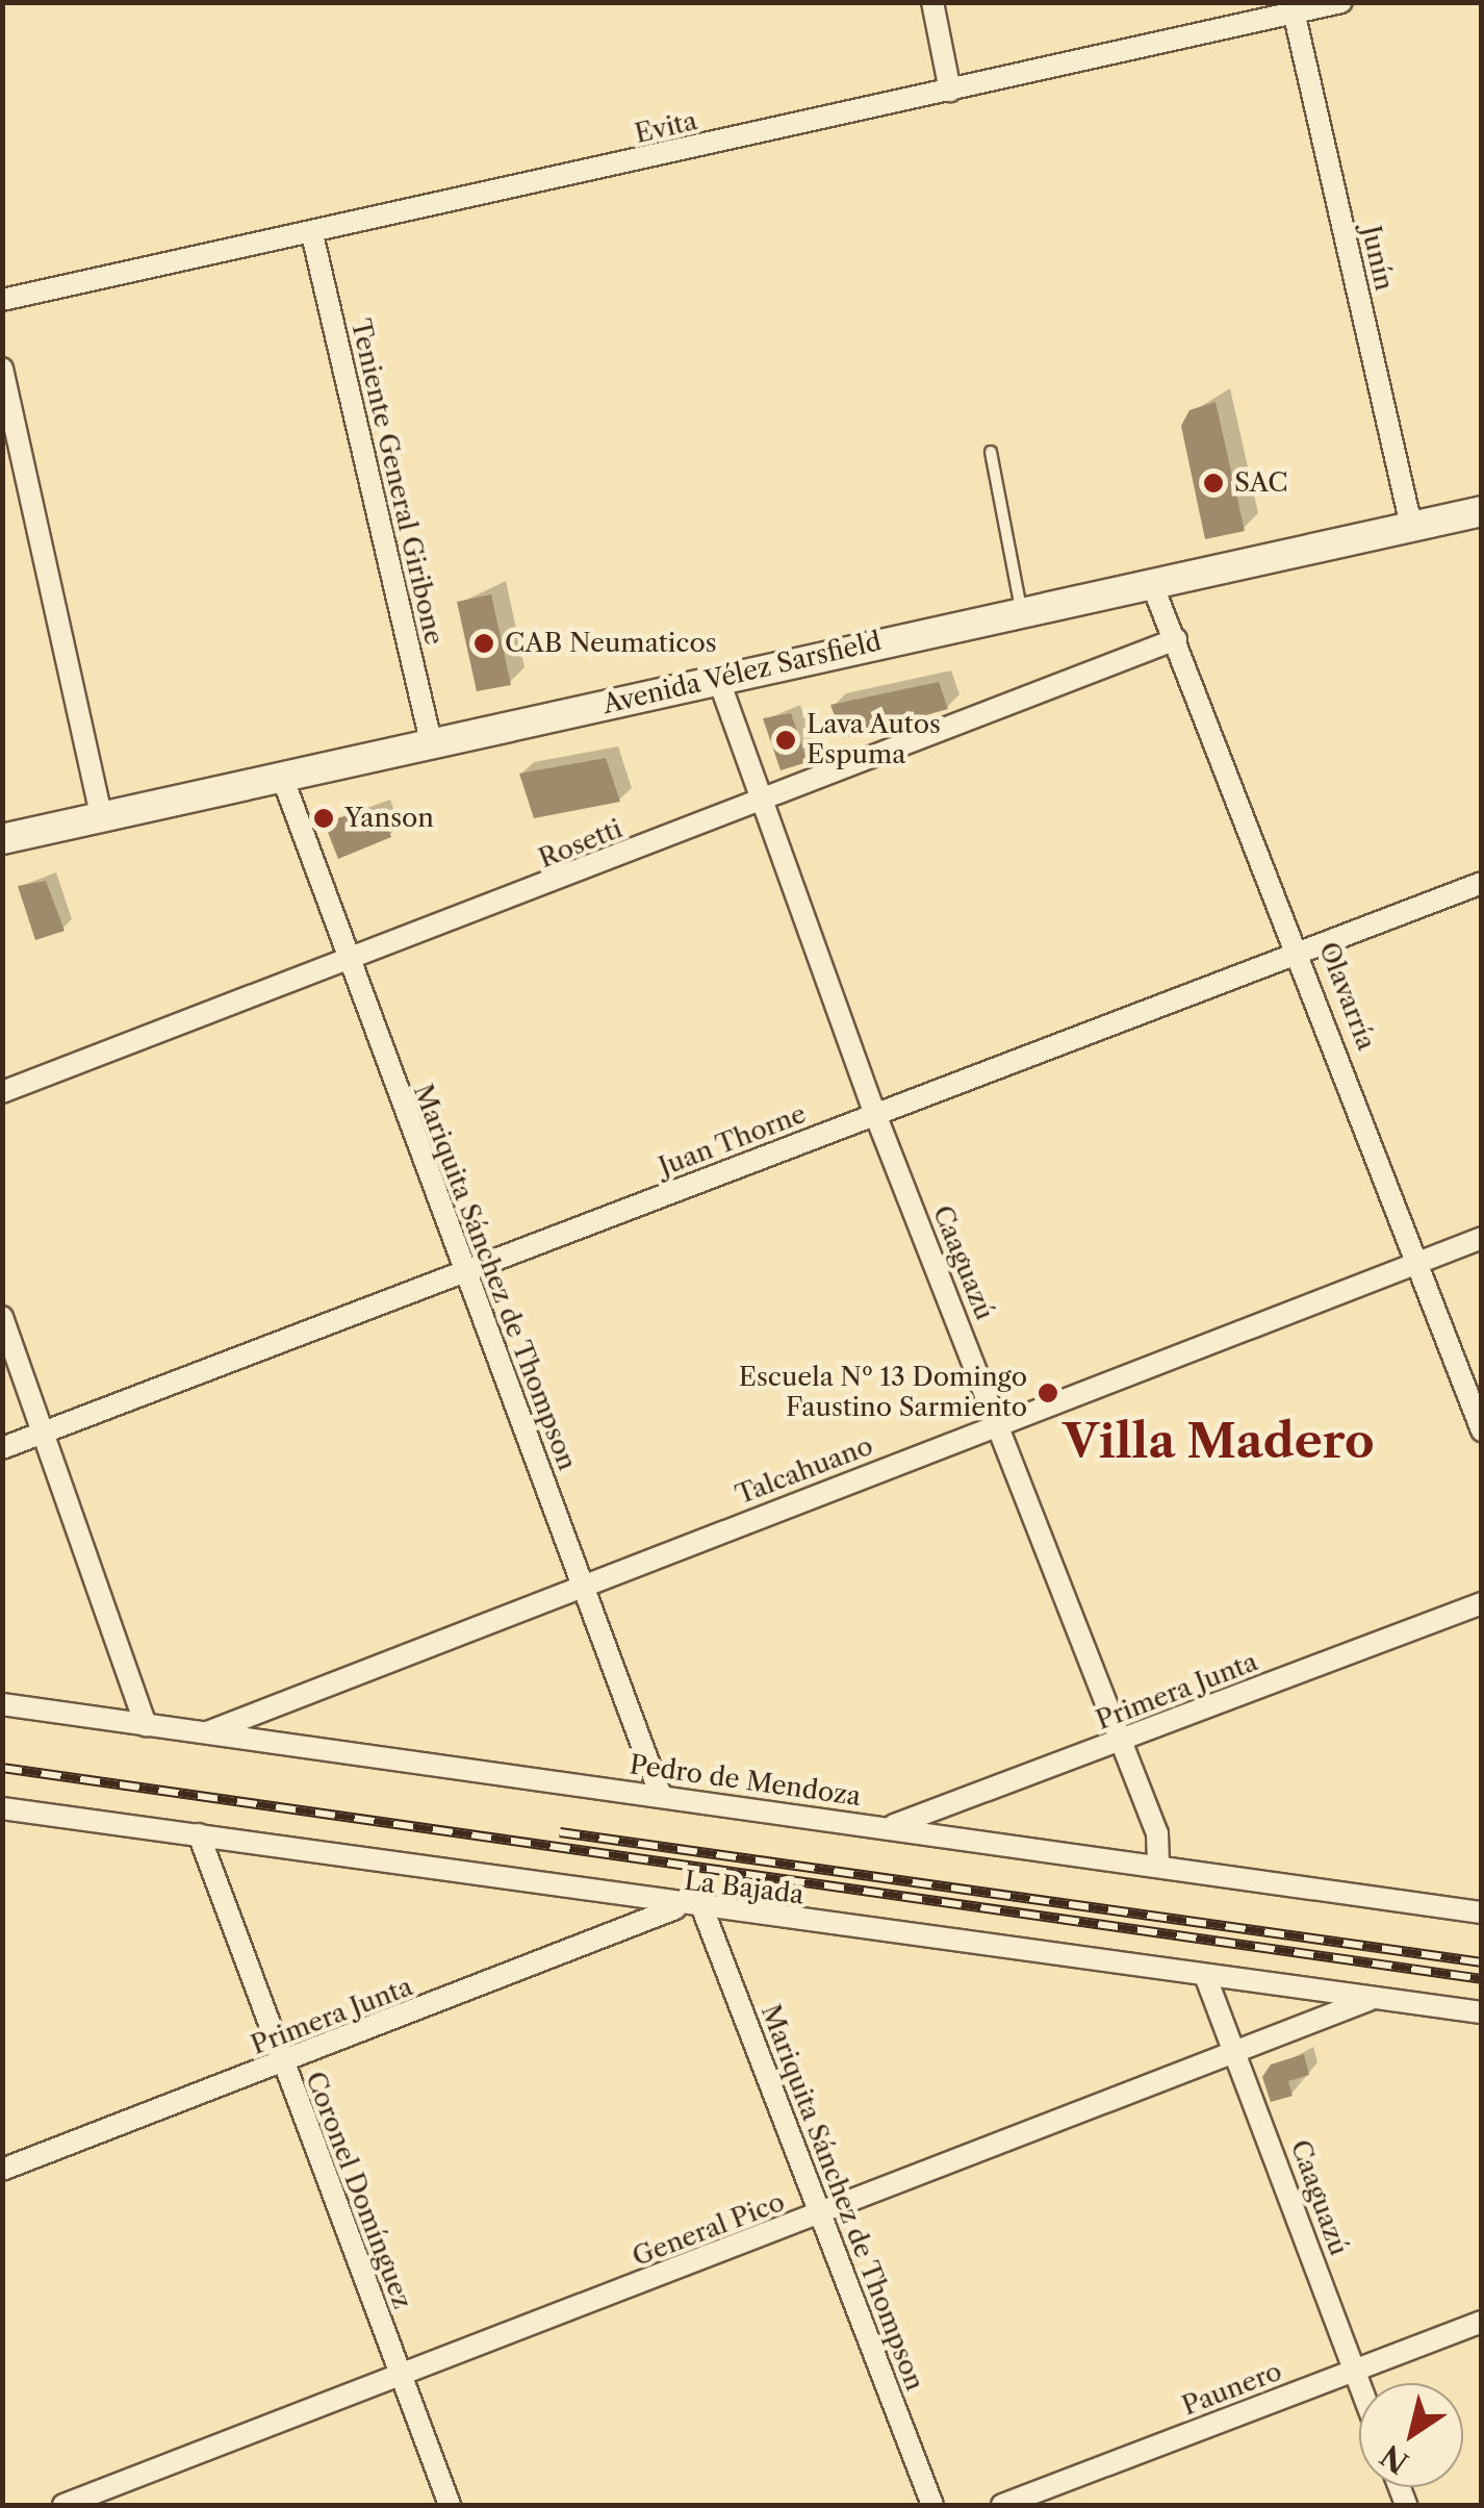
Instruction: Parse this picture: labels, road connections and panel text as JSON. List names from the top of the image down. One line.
{"streets":{"main road":["Avenida Vélez Sarsfield"],"street":["Evita","Junín","Teniente General Giribone","Rosetti","Olavarría","Juan Thorne","Caaguazú","Mariquita Sánchez de Thompson","Talcahuano","Primera Junta","Pedro de Mendoza","La Bajada","Coronel Domínguez","General Pico","Paunero"]},"crossings":[["Evita","Junín"],["Evita","Teniente General Giribone"],["Junín","Avenida Vélez Sarsfield"],["Teniente General Giribone","Avenida Vélez Sarsfield"],["Avenida Vélez Sarsfield","Olavarría"],["Avenida Vélez Sarsfield","Caaguazú"],["Avenida Vélez Sarsfield","Mariquita Sánchez de Thompson"],["Rosetti","Olavarría"],["Rosetti","Caaguazú"],["Rosetti","Mariquita Sánchez de Thompson"],["Olavarría","Juan Thorne"],["Olavarría","Talcahuano"],["Juan Thorne","Caaguazú"],["Juan Thorne","Mariquita Sánchez de Thompson"],["Caaguazú","Talcahuano"],["Caaguazú","Primera Junta"],["Caaguazú","Pedro de Mendoza"],["Caaguazú","La Bajada"],["Caaguazú","General Pico"],["Caaguazú","Paunero"],["Mariquita Sánchez de Thompson","Talcahuano"],["Mariquita Sánchez de Thompson","Pedro de Mendoza"],["Mariquita Sánchez de Thompson","La Bajada"],["Mariquita Sánchez de Thompson","General Pico"],["Talcahuano","Pedro de Mendoza"],["Primera Junta","Pedro de Mendoza"],["Primera Junta","La Bajada"],["Primera Junta","Coronel Domínguez"],["La Bajada","Coronel Domínguez"],["La Bajada","General Pico"],["Coronel Domínguez","General Pico"]],"districts":["Villa Madero"],"places":["SAC","CAB Neumaticos","Lava Autos Espuma","Yanson","Escuela Nº 13 Domingo Faustino Sarmiento"],"north":"bottom left"}
